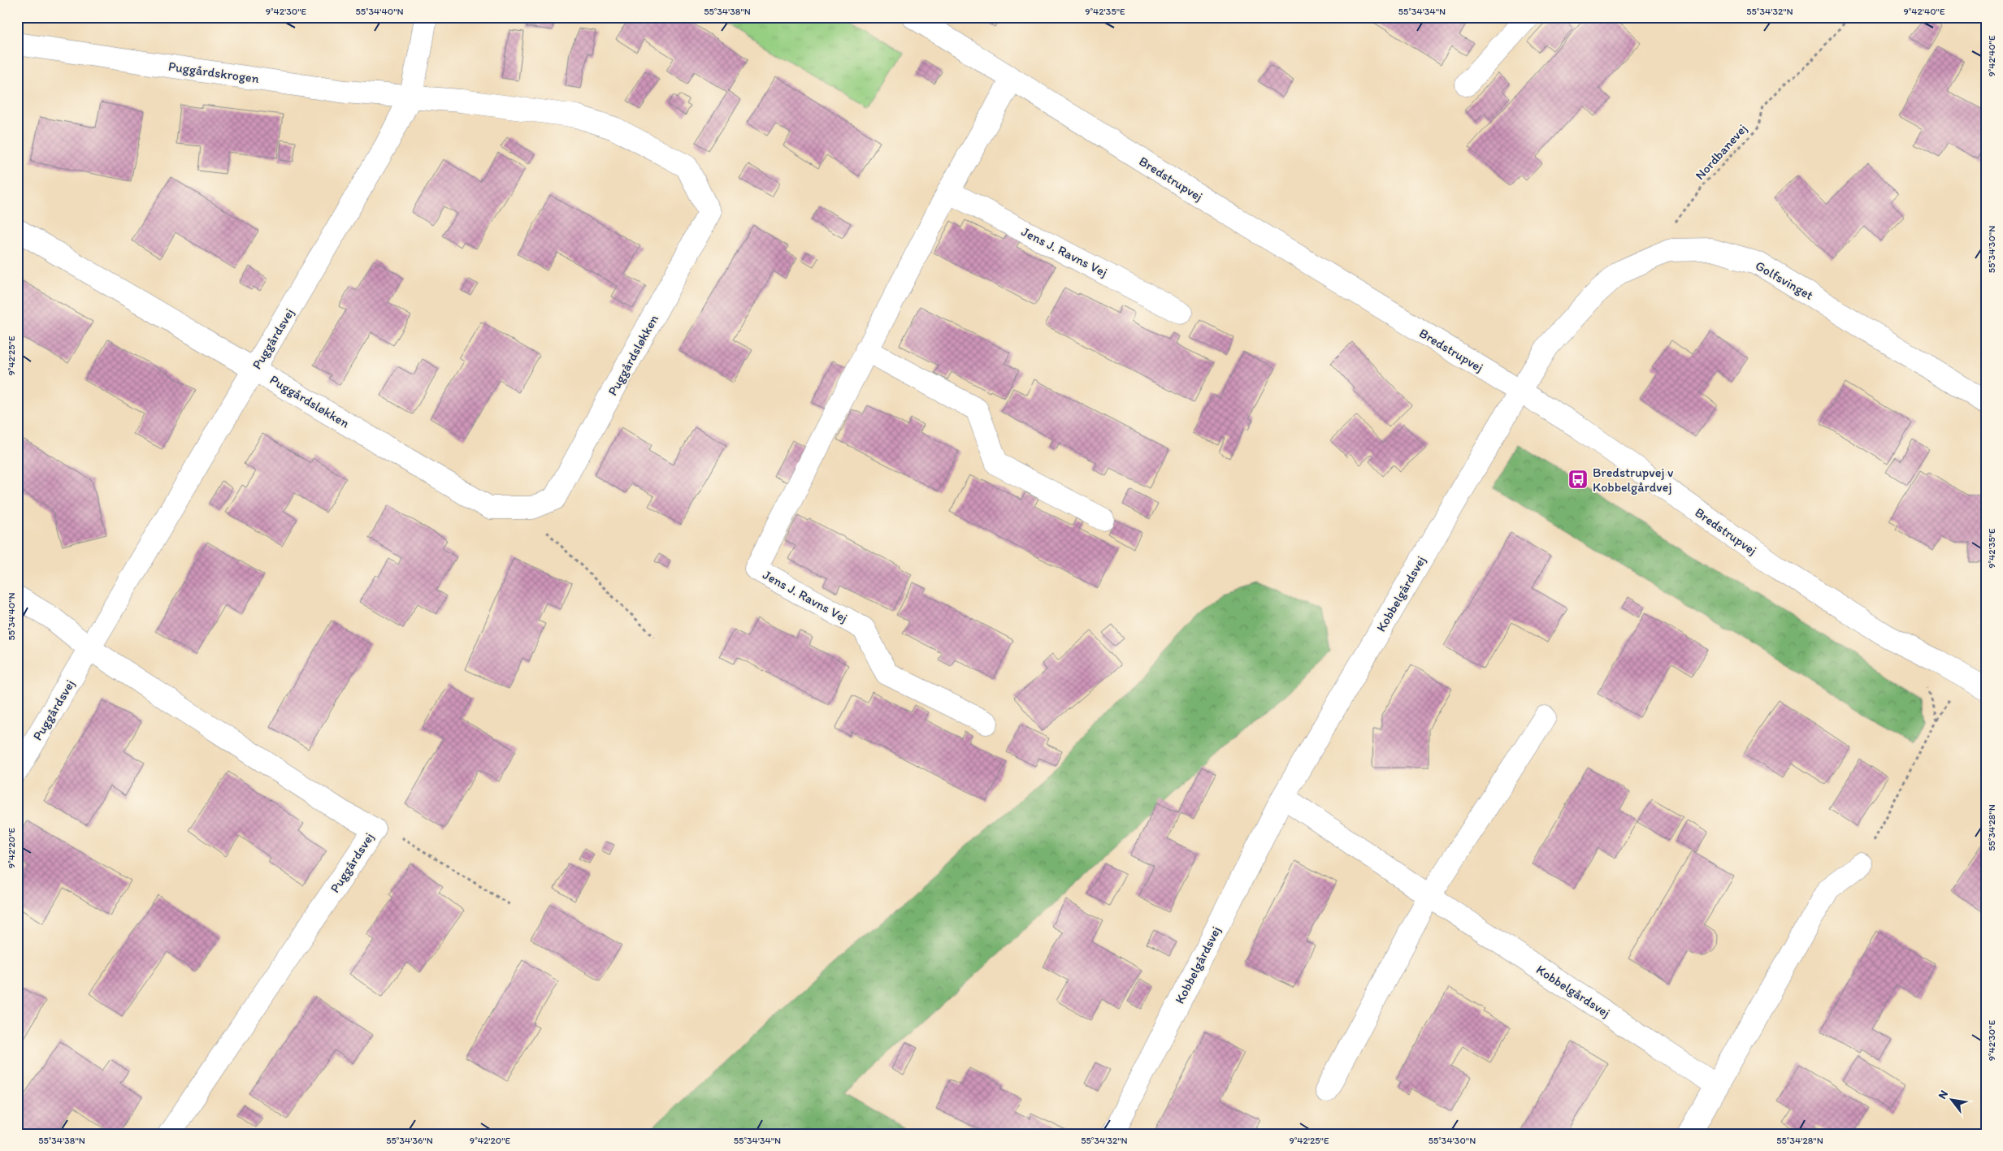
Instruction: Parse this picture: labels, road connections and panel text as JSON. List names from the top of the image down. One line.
{"streets":{"street":["Puggårdskrogen","Bredstrupvej","Jens J. Ravns Vej","Golfsvinget","Puggårdsvej","Puggårdsløkken","Kobbelgårdsvej"],"path":["Nordbanevej"]},"crossings":[["Puggårdskrogen","Puggårdsvej"],["Puggårdskrogen","Puggårdsløkken"],["Nordbanevej","Golfsvinget"],["Bredstrupvej","Jens J. Ravns Vej"],["Bredstrupvej","Golfsvinget"],["Bredstrupvej","Kobbelgårdsvej"],["Golfsvinget","Kobbelgårdsvej"],["Puggårdsvej","Puggårdsløkken"]],"places":{"bus stop":["Bredstrupvej v Kobbelgårdvej"]},"north":"top left","coordinates":["9°42'30\"E","55°34'40\"N","55°34'38\"N","9°42'35\"E","55°34'34\"N","55°34'32\"N","9°42'40\"E","55°34'30\"N","9°42'25\"E","55°34'28\"N","9°42'20\"E","55°34'36\"N"]}
